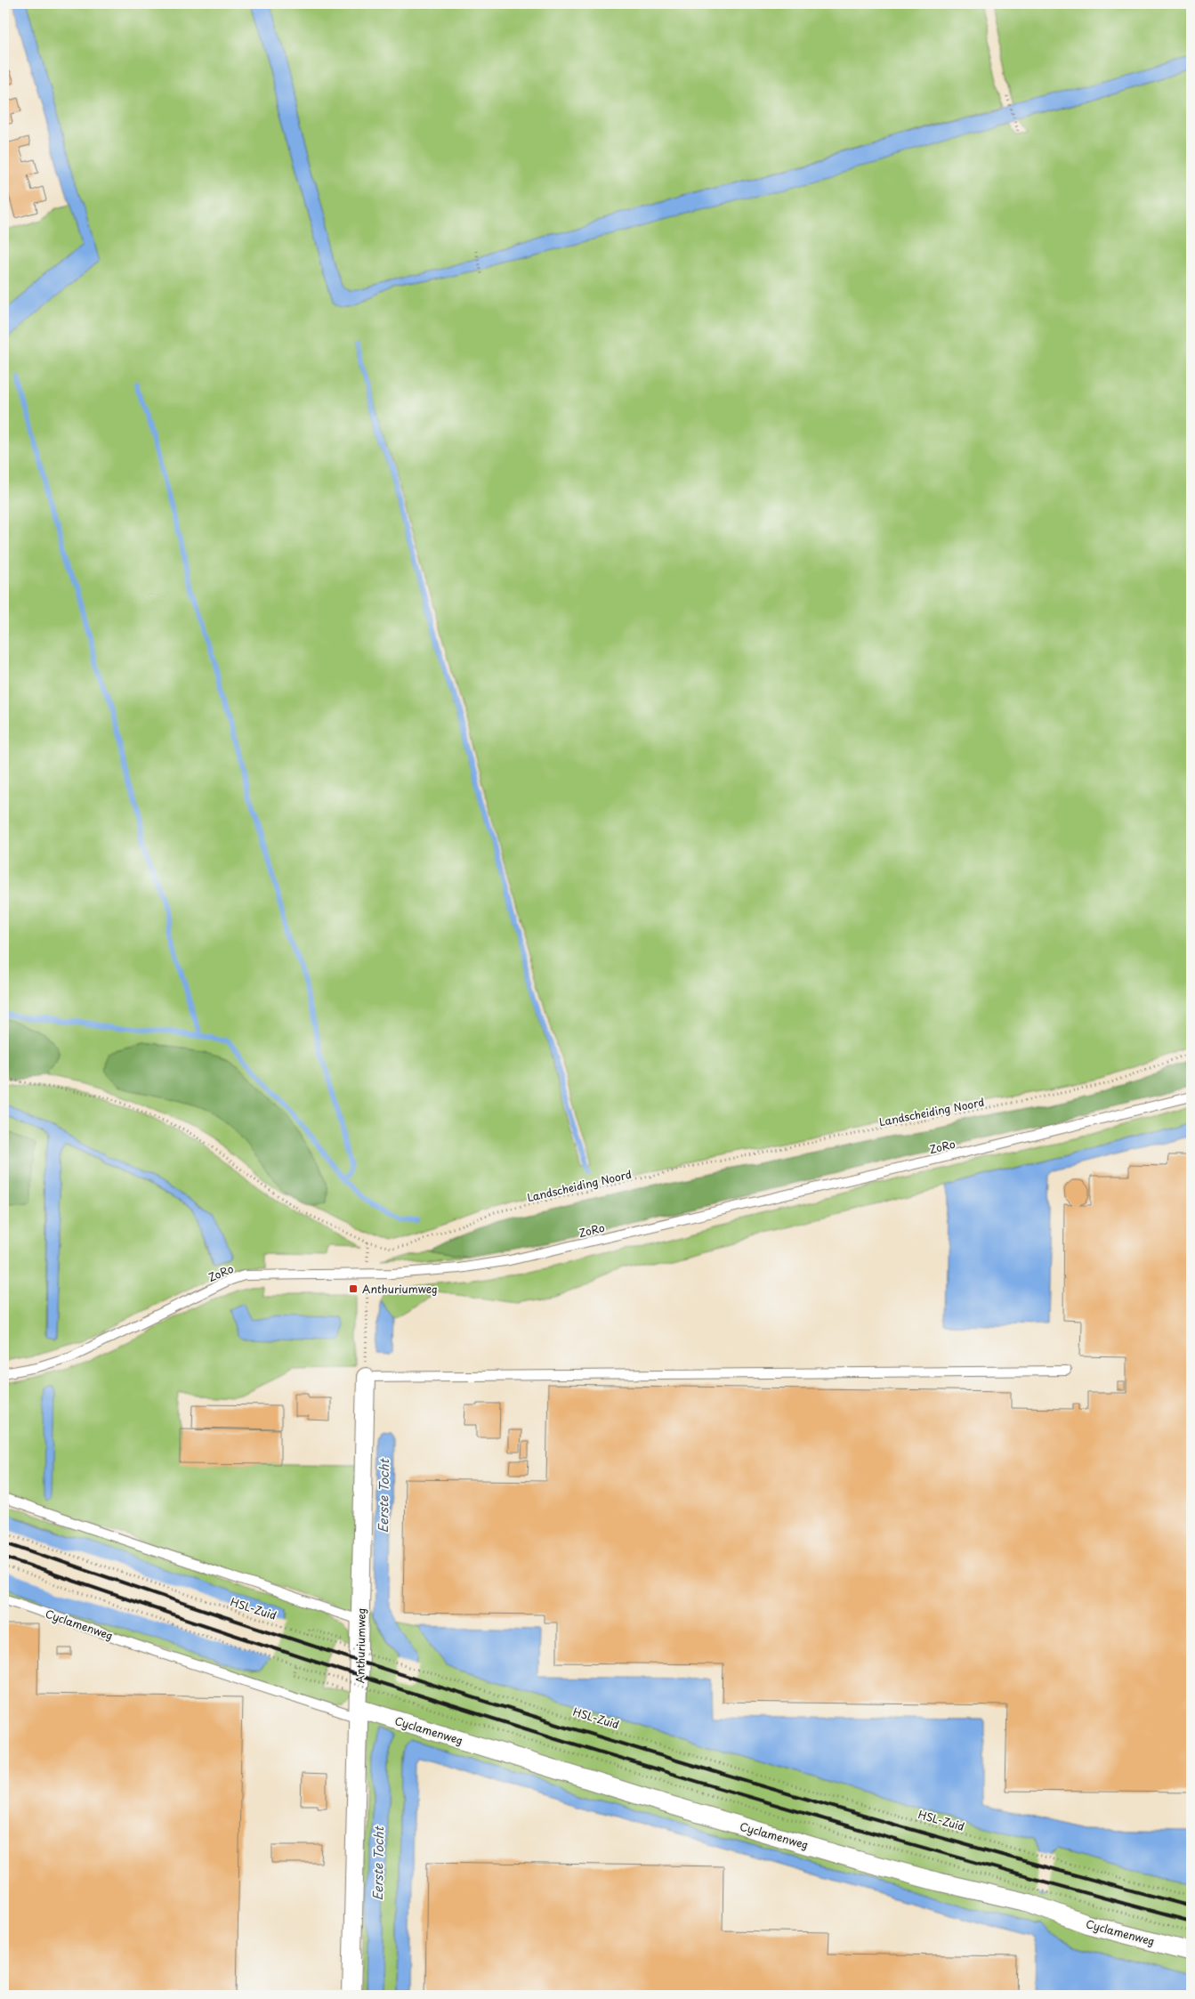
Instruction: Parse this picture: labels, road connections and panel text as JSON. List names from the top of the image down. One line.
{"streets":{"street":["Cyclamenweg","Anthuriumweg"],"lane":["ZoRo"],"path":["Landscheiding Noord","HSL-Zuid"]},"crossings":[["Cyclamenweg","Anthuriumweg"]],"water":["Eerste Tocht"],"places":{"transit":["Anthuriumweg"]}}
